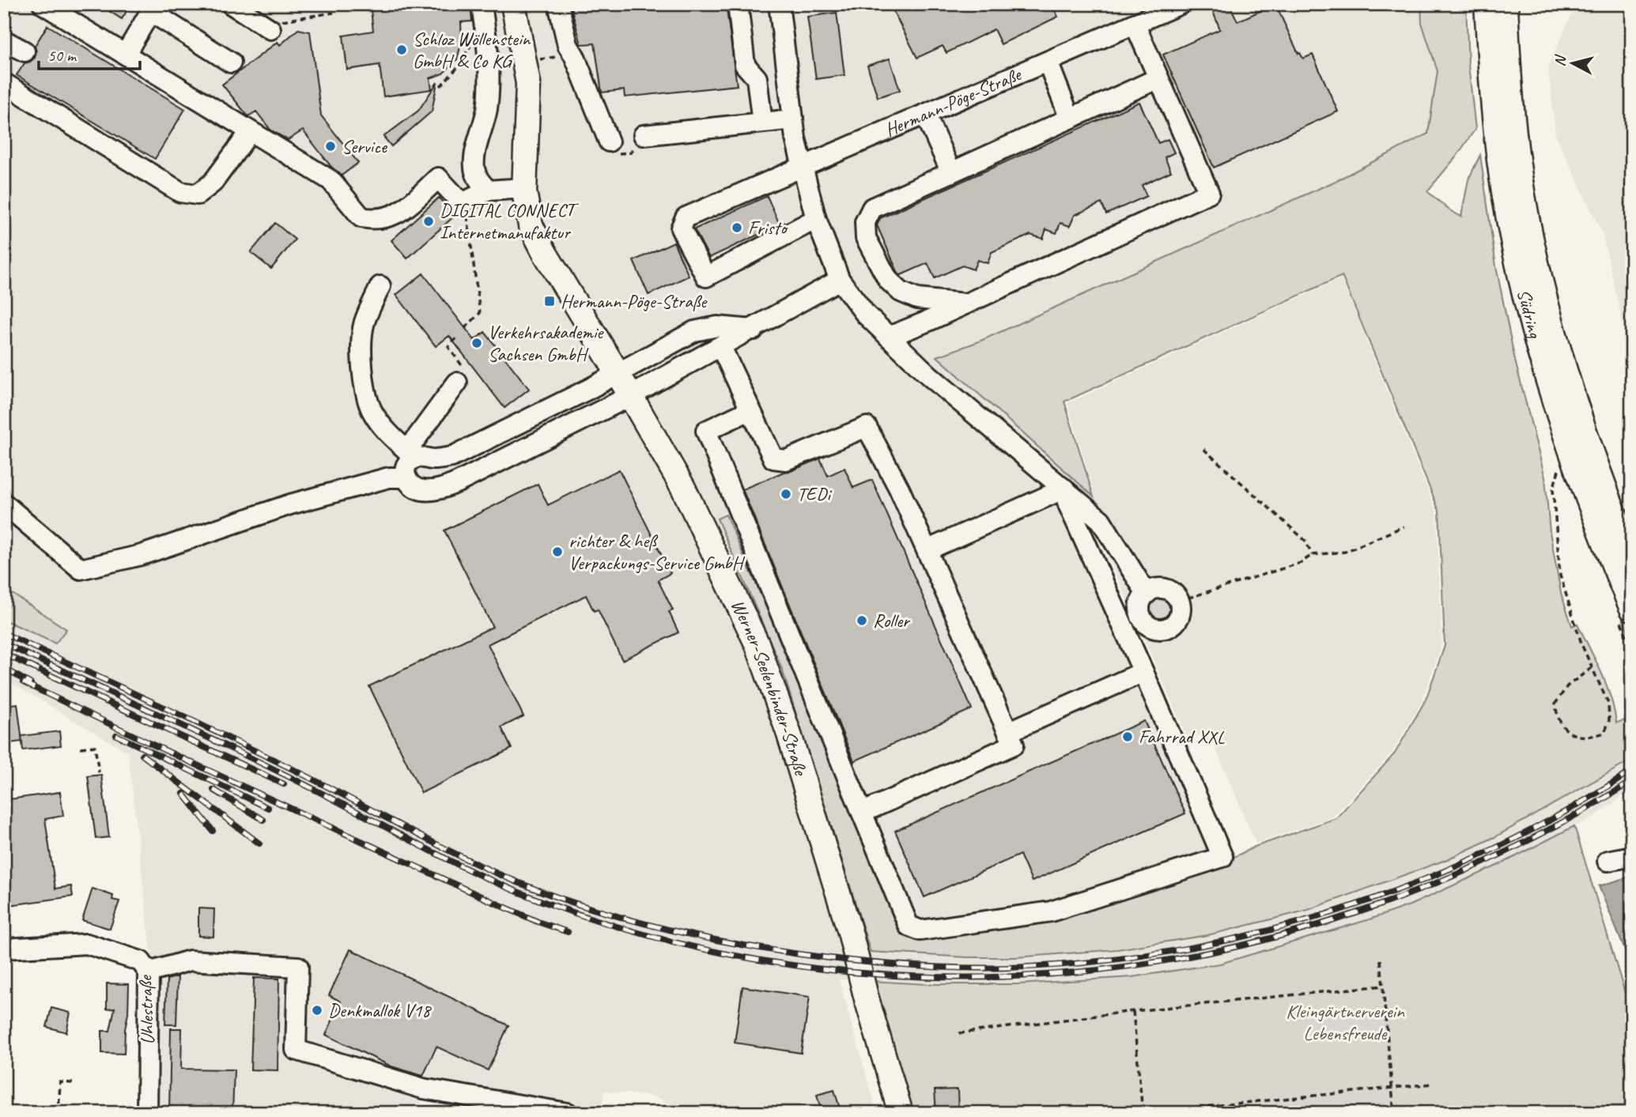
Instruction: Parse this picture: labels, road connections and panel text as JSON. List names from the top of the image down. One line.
{"streets":{"main road":["Südring","Werner-Seelenbinder-Straße"],"street":["Hermann-Pöge-Straße","Uhlestraße"]},"parks":["Kleingärtnerverein Lebensfreude"],"places":{"other":["Schloz Wöllenstein GmbH & Co KG","Service","DIGITAL CONNECT Internetmanufaktur","Fristo","Verkehrsakademie Sachsen GmbH","TEDi","richter & heß Verpackungs-Service GmbH","Roller","Fahrrad XXL","Denkmallok V18"],"transit":["Hermann-Pöge-Straße"]},"scale_bar":"50 m","north":"left"}
